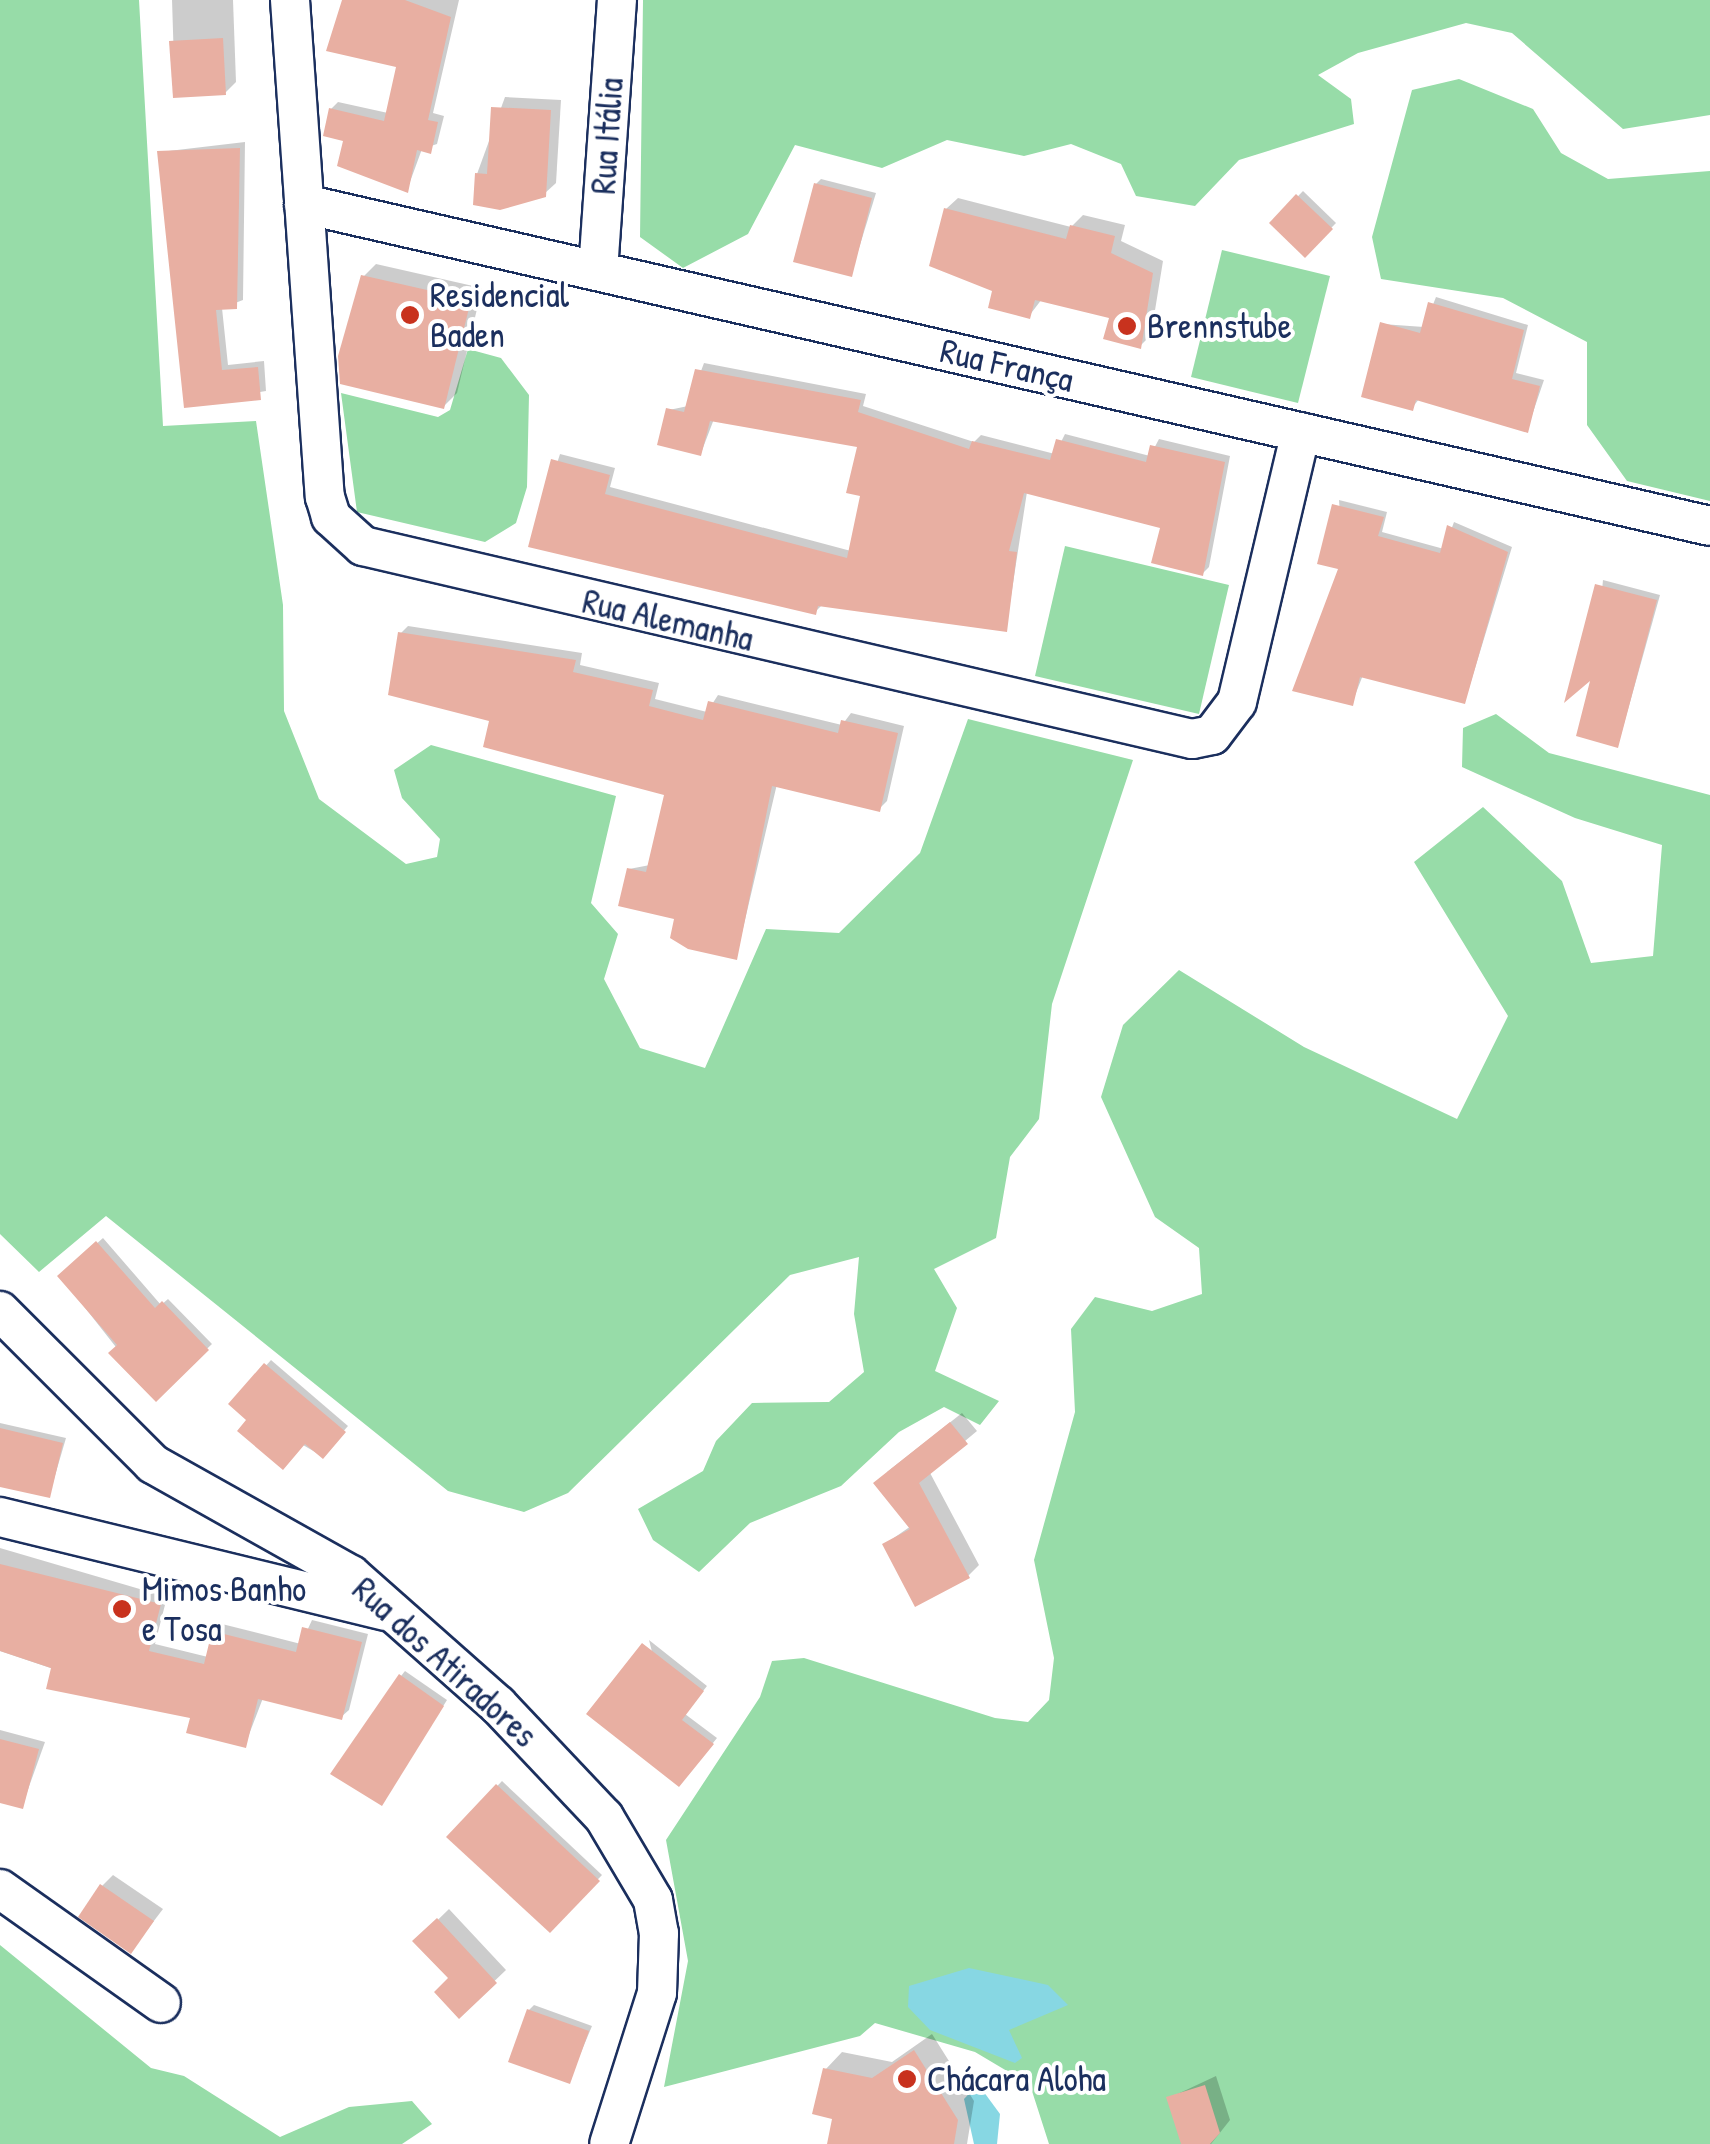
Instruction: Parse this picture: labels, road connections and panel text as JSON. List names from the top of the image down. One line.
{"streets":{"street":["Rua Itália","Rua França","Rua Alemanha","Rua dos Atiradores"]},"crossings":[["Rua Itália","Rua França"],["Rua França","Rua Alemanha"]],"places":["Residencial Baden","Brennstube","Mimos Banho e Tosa","Chácara Aloha"]}
